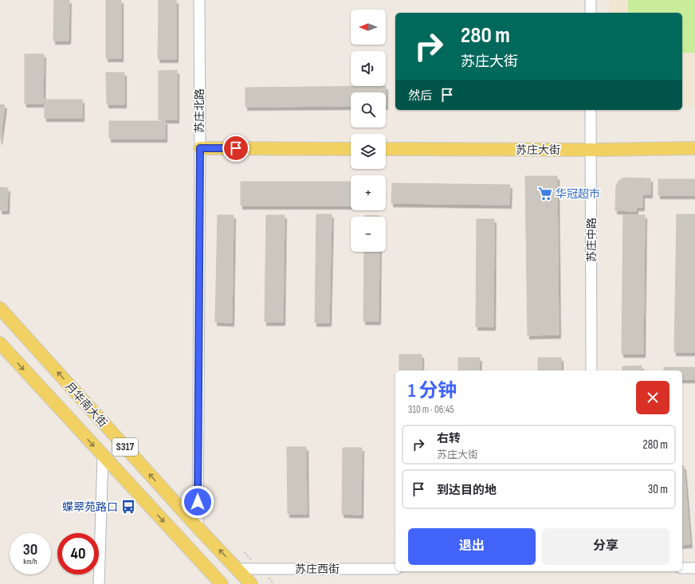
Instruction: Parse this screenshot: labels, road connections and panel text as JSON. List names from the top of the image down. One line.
{"streets":{"main road":["苏庄大街","月华南大街","S317"],"street":["苏庄北路","苏庄中路","苏庄西街"]},"crossings":[["苏庄北路","月华南大街"],["苏庄大街","苏庄中路"],["月华南大街","苏庄西街"]],"places":{"supermarket":["华冠超市"],"bus stop":["蝶翠苑路口"]},"north":"left","page":{"map_buttons":["+","−"],"turn":["280 m","苏庄大街"],"then":"然后","heading":["1 分钟","310 m · 06:45"],"list":[{"name":"右转","note":"苏庄大街","value":"280 m"},{"name":"到达目的地","value":"30 m"}],"buttons":["退出","分享"],"speed":"30 km/h","limit":"40"}}
